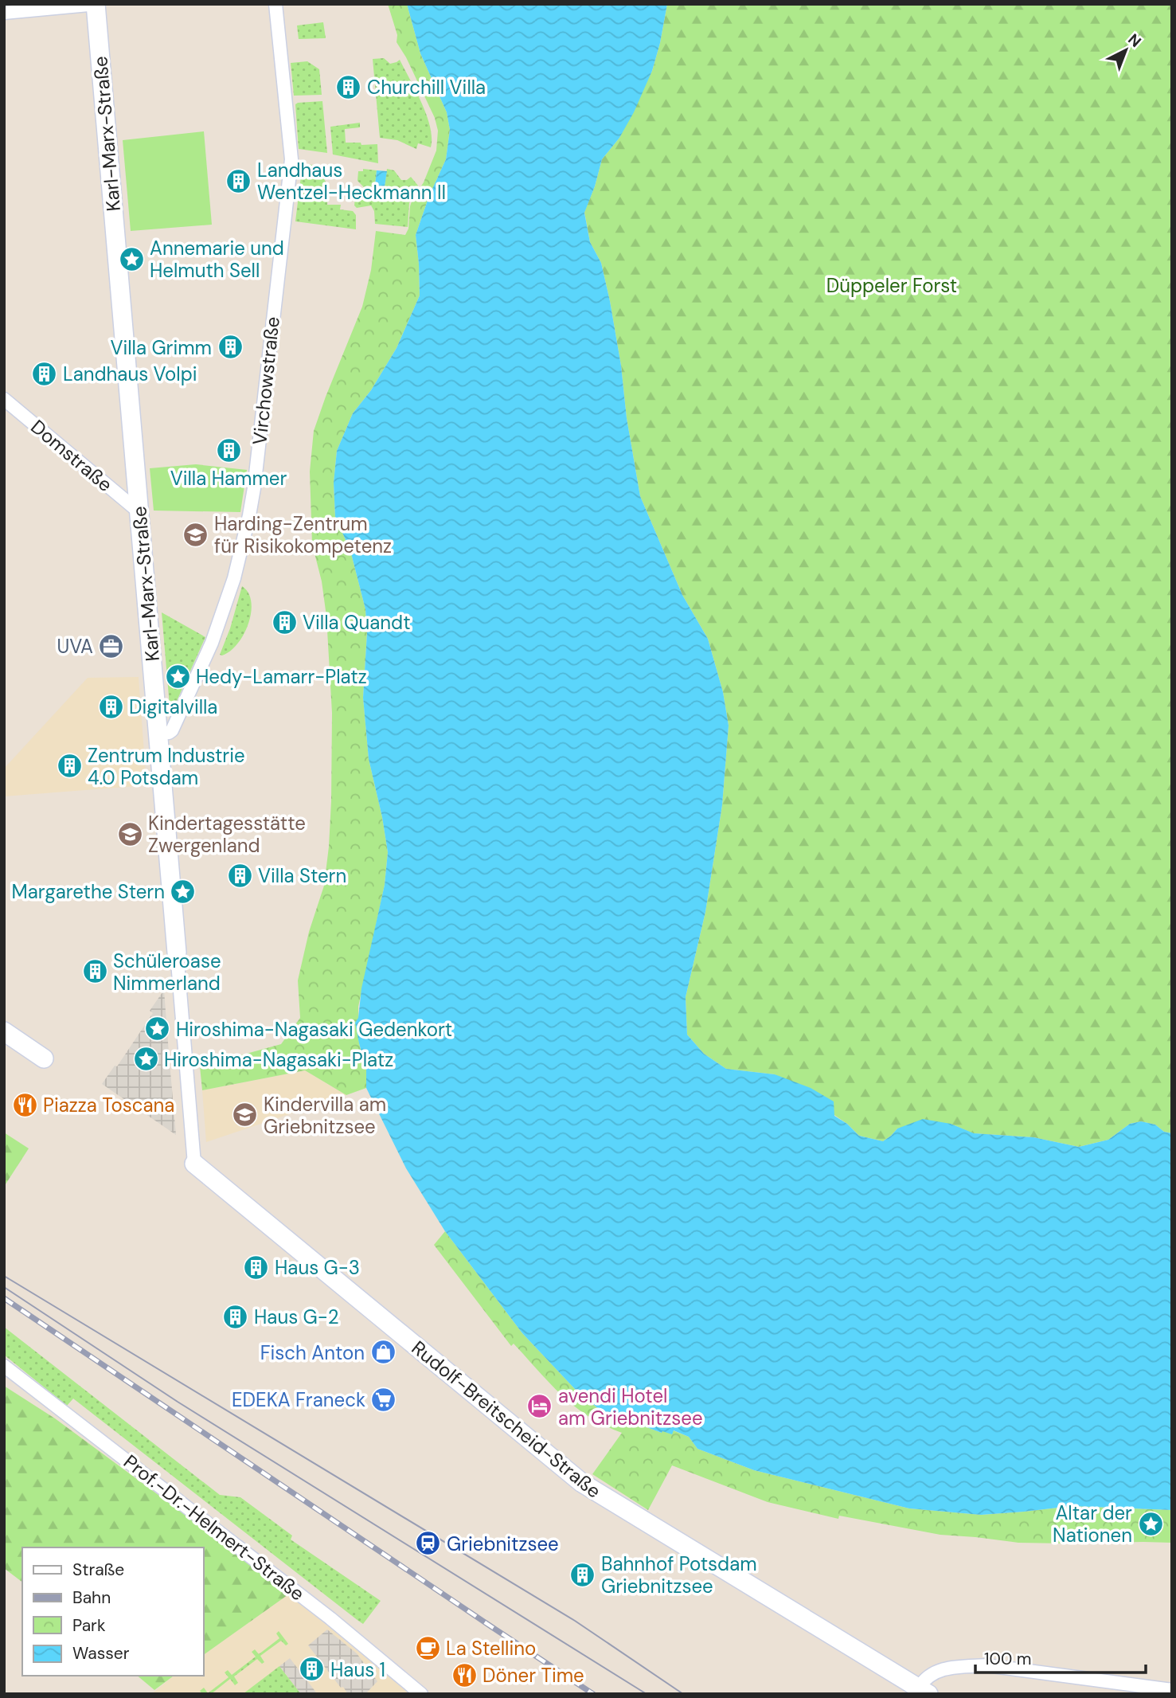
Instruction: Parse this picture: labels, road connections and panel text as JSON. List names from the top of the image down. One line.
{"streets":{"street":["Karl-Marx-Straße","Virchowstraße","Domstraße","Rudolf-Breitscheid-Straße","Prof.-Dr.-Helmert-Straße"]},"crossings":[["Karl-Marx-Straße","Virchowstraße"],["Karl-Marx-Straße","Domstraße"],["Karl-Marx-Straße","Rudolf-Breitscheid-Straße"]],"parks":["Düppeler Forst"],"places":{"building":["Churchill Villa","Landhaus Wentzel-Heckmann II","Villa Grimm","Landhaus Volpi","Villa Hammer","Villa Quandt","Digitalvilla","Zentrum Industrie 4.0 Potsdam","Villa Stern","Schüleroase Nimmerland","Haus G-3","Haus G-2","Bahnhof Potsdam Griebnitzsee","Haus 1"],"place":["Annemarie und Helmuth Sell","Hedy-Lamarr-Platz","Margarethe Stern","Hiroshima-Nagasaki Gedenkort","Hiroshima-Nagasaki-Platz","Altar der Nationen"],"school or university":["Harding-Zentrum für Risikokompetenz","Kindertagesstätte Zwergenland","Kindervilla am Griebnitzsee"],"office":["UVA"],"restaurant":["Piazza Toscana","Döner Time"],"shop":["Fisch Anton"],"supermarket":["EDEKA Franeck"],"hotel":["avendi Hotel am Griebnitzsee"],"station":["Griebnitzsee"],"cafe":["La Stellino"]},"legend":["Straße","Bahn","Park","Wasser"],"scale_bar":"100 m","north":"top right"}
